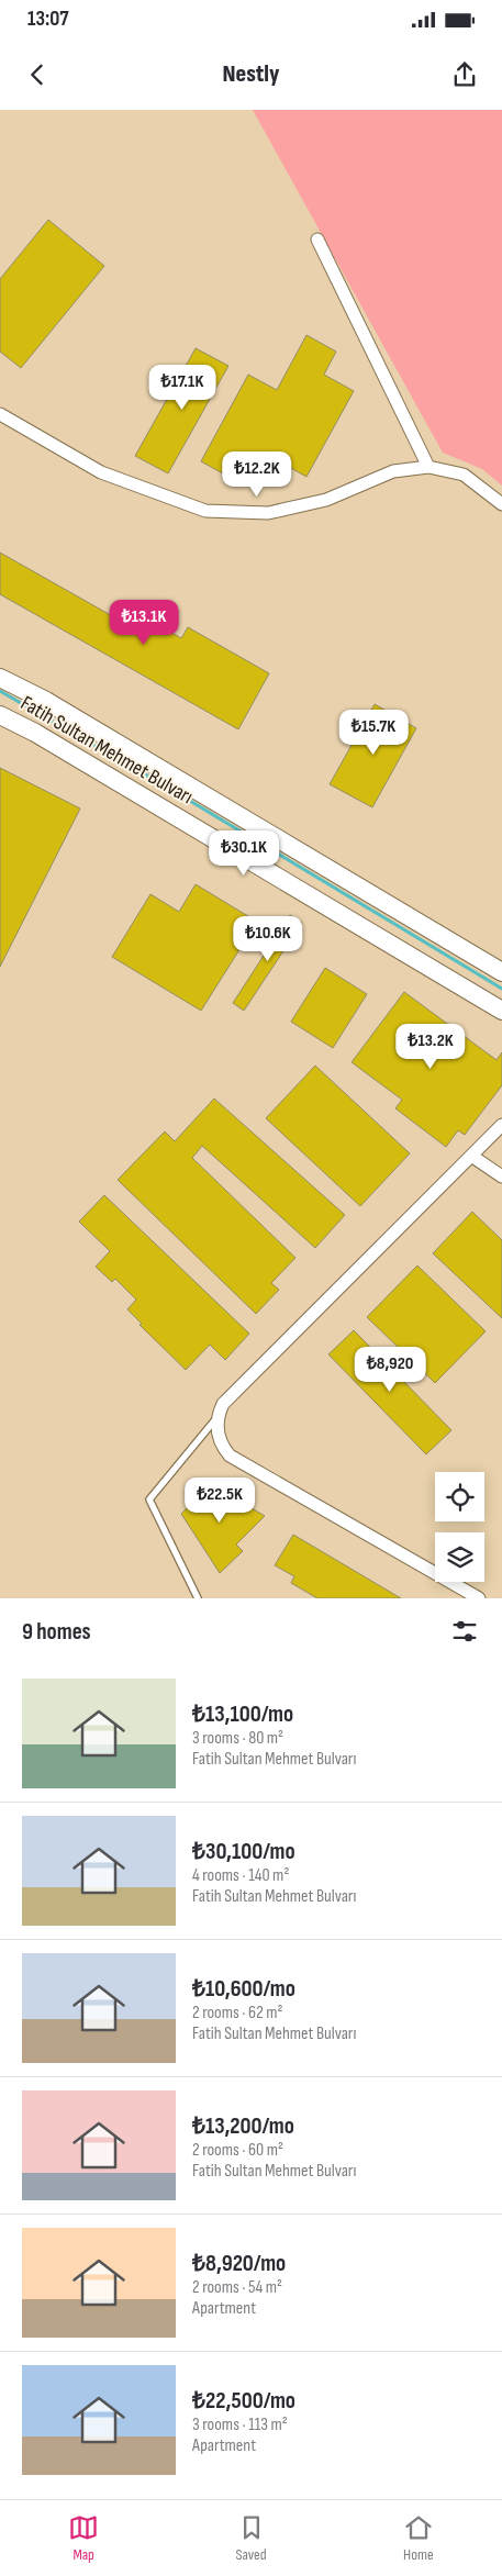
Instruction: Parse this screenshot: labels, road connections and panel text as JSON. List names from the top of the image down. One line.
{"streets":{"main road":["Fatih Sultan Mehmet Bulvarı"]},"page":{"status":"13:07","header":"Nestly","price":["₺17.1K","₺12.2K","₺13.1K","₺15.7K","₺30.1K","₺10.6K","₺13.2K","₺8,920","₺22.5K"],"heading":"9 homes","list":[{"name":"₺13,100/mo","note":"3 rooms · 80 m² · Fatih Sultan Mehmet Bulvarı"},{"name":"₺30,100/mo","note":"4 rooms · 140 m² · Fatih Sultan Mehmet Bulvarı"},{"name":"₺10,600/mo","note":"2 rooms · 62 m² · Fatih Sultan Mehmet Bulvarı"},{"name":"₺13,200/mo","note":"2 rooms · 60 m² · Fatih Sultan Mehmet Bulvarı"},{"name":"₺8,920/mo","note":"2 rooms · 54 m² · Apartment"},{"name":"₺22,500/mo","note":"3 rooms · 113 m² · Apartment"}],"tabs":["Map","Saved","Home"]}}
